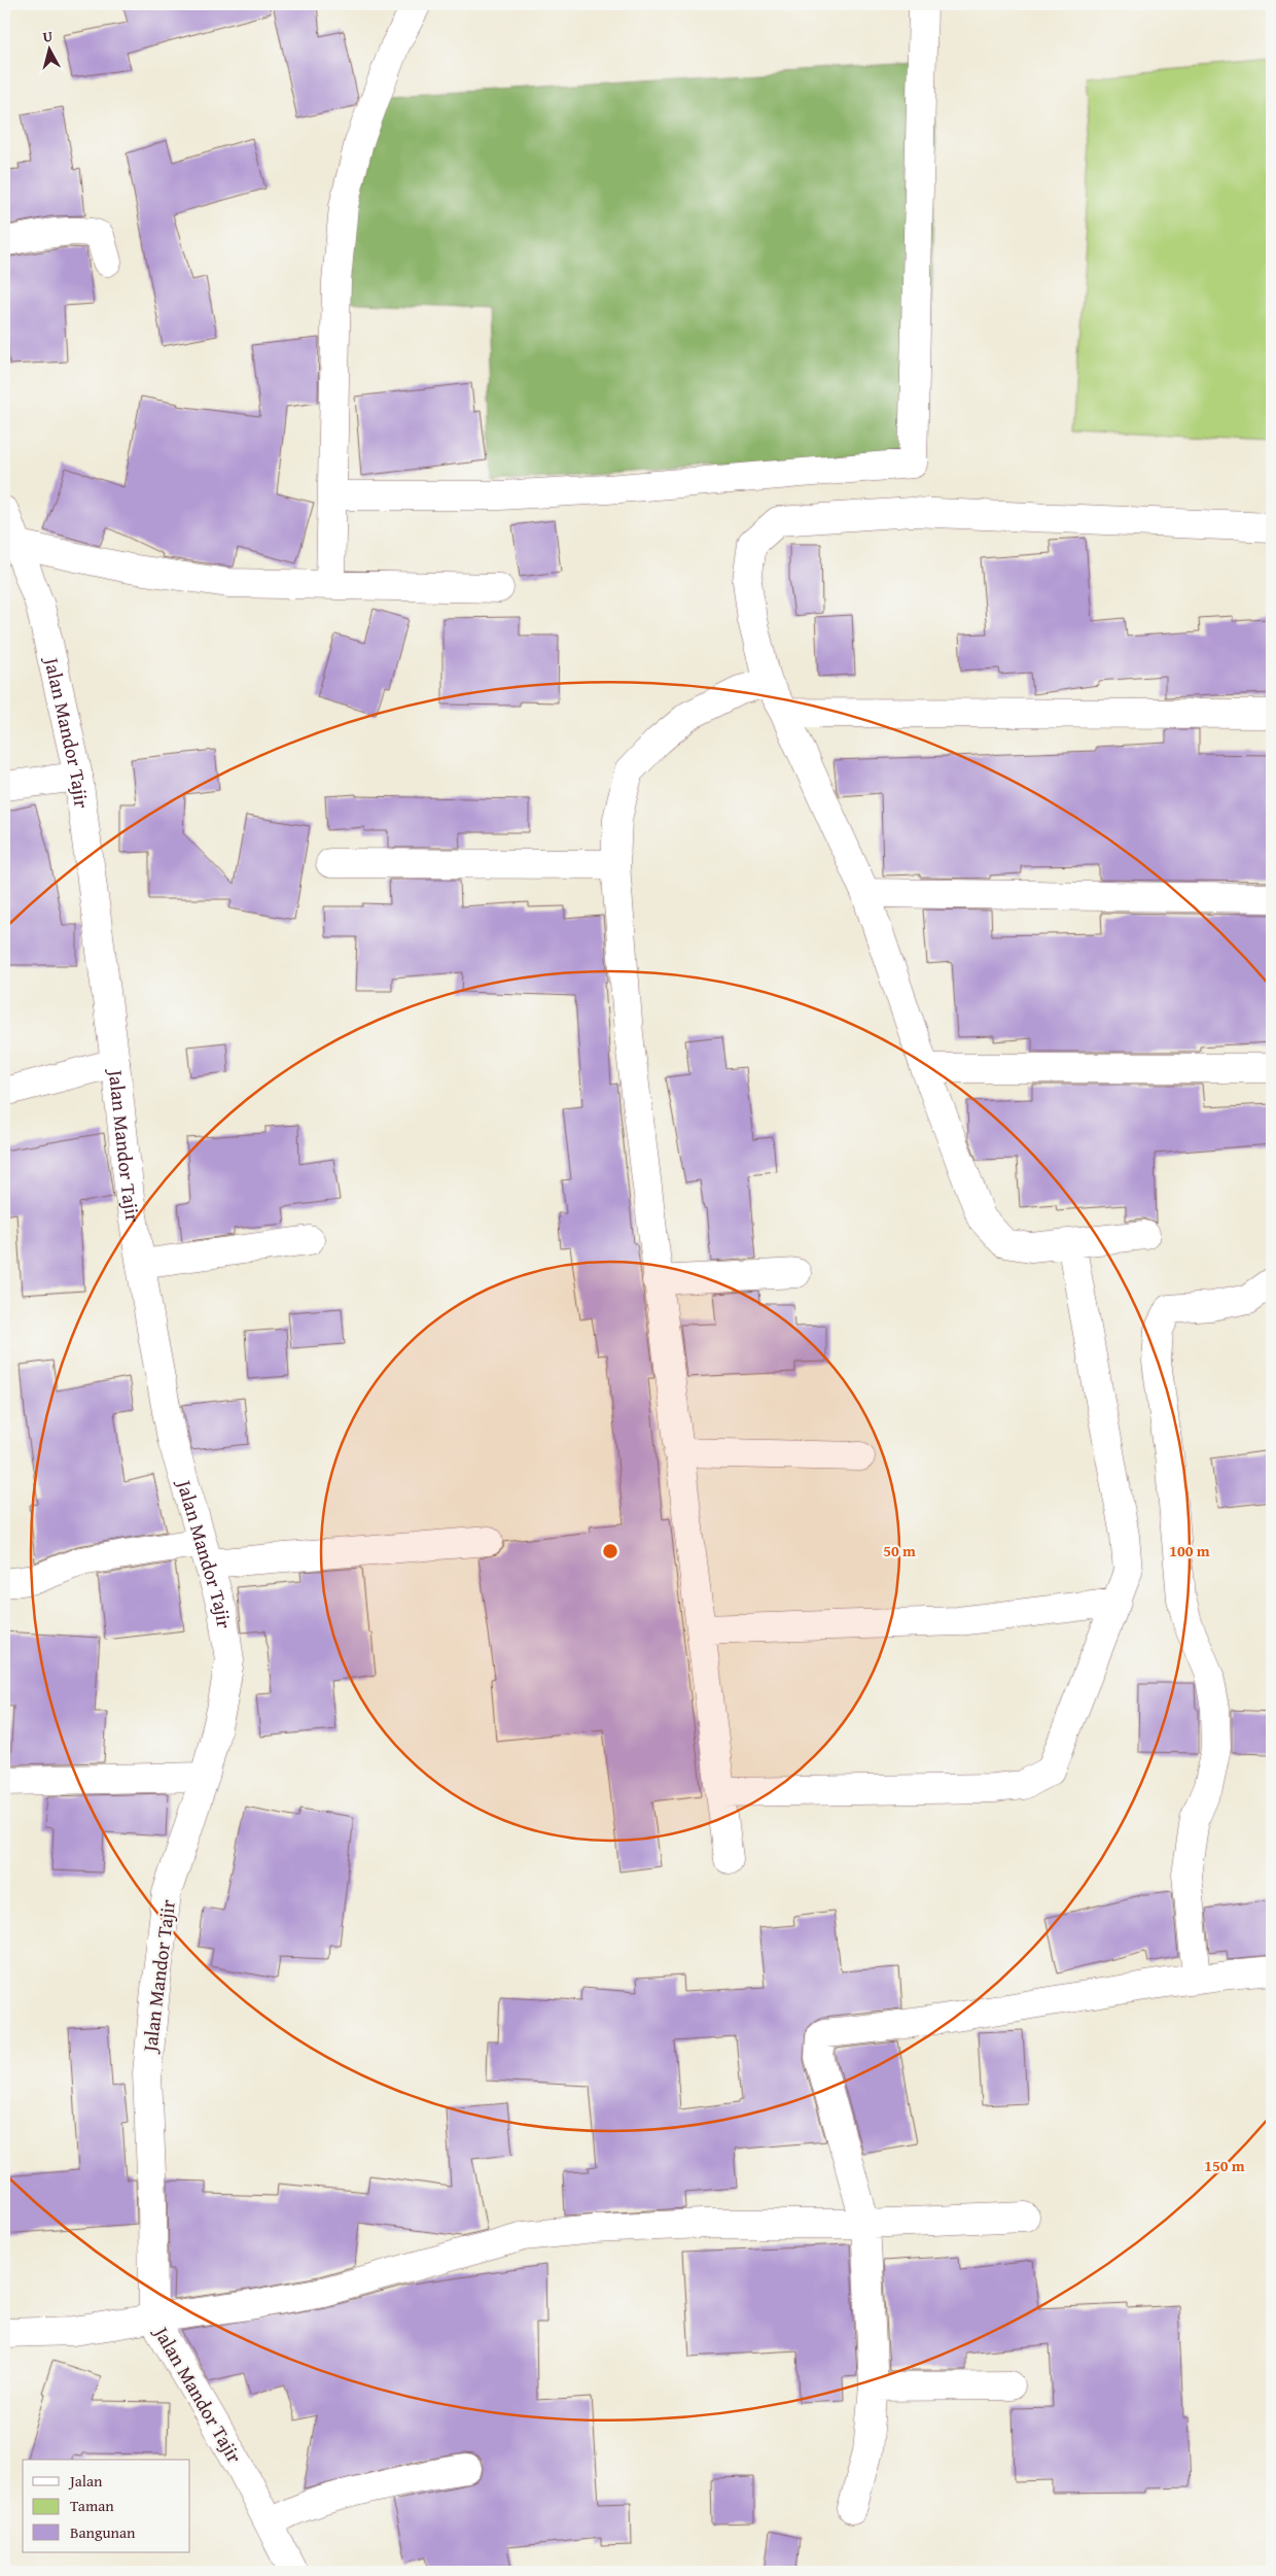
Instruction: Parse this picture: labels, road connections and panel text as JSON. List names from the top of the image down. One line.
{"streets":{"street":["Jalan Mandor Tajir"]},"legend":["Jalan","Taman","Bangunan"],"north":"top","rings":["50 m","100 m","150 m"]}
